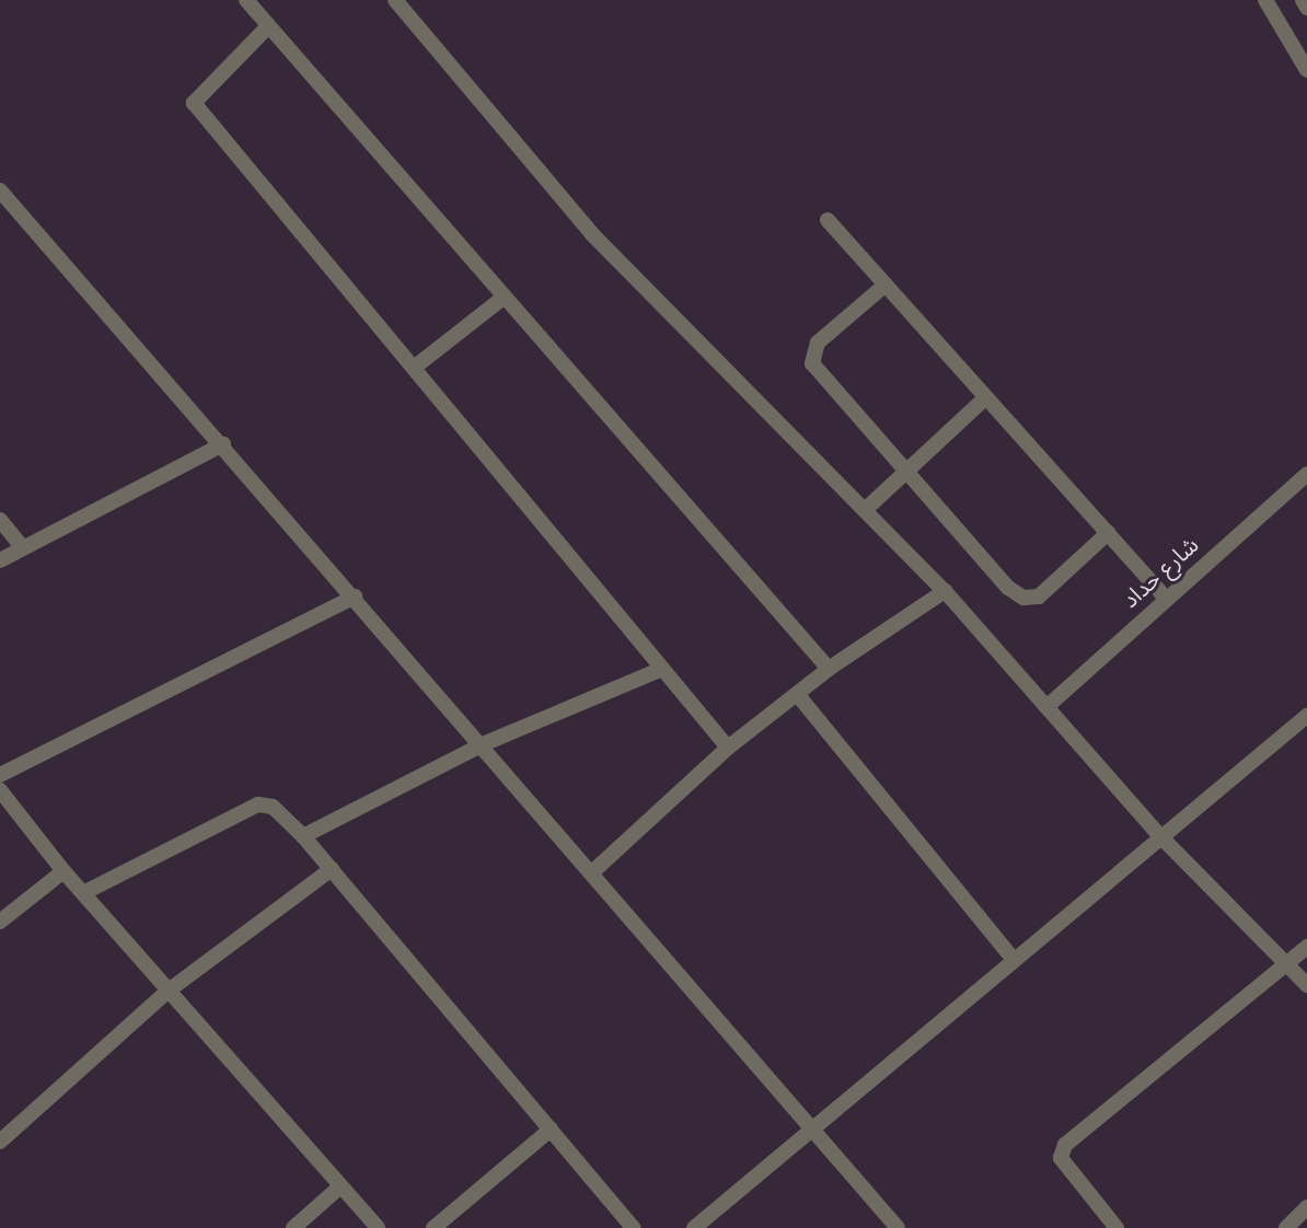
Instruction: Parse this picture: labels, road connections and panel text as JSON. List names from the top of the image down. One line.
{"streets":{"street":["شارع حداد"]}}
